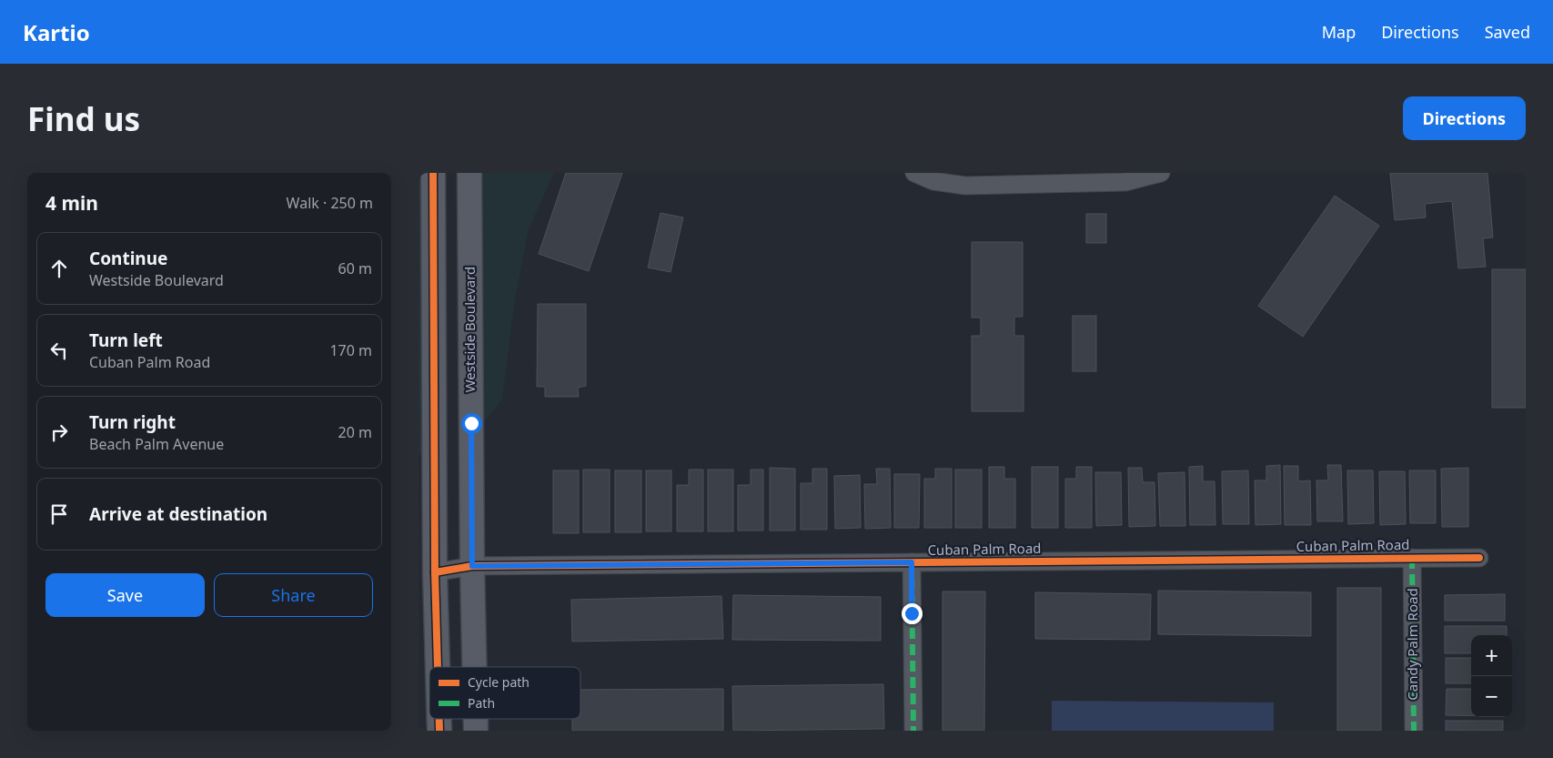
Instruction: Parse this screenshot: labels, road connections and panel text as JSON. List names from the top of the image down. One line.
{"streets":{"street":["Westside Boulevard","Cuban Palm Road","Candy Palm Road"]},"crossings":[["Westside Boulevard","Cuban Palm Road"],["Cuban Palm Road","Candy Palm Road"]],"legend":["Cycle path","Path"],"page":{"header":"Kartio","nav":["Map","Directions","Saved"],"buttons":["Directions",["Save","Share"]],"title":"Find us","heading":["4 min","Walk · 250 m"],"list":[["Continue","Westside Boulevard","60 m"],["Turn left","Cuban Palm Road","170 m"],["Turn right","Beach Palm Avenue","20 m"],"Arrive at destination"],"map_buttons":["+","−"]}}
